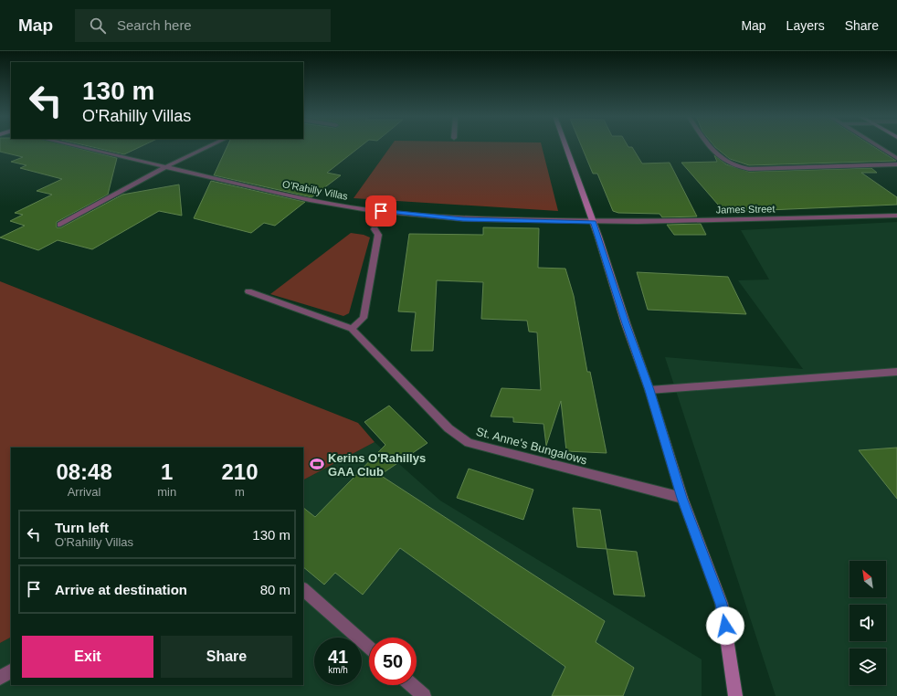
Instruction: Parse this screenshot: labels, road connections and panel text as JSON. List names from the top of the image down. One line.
{"streets":{"street":["O'Rahilly Villas","James Street","St. Anne's Bungalows"]},"crossings":[["O'Rahilly Villas","James Street"]],"places":{"sports":["Kerins O'Rahillys GAA Club"]},"north":"top left","page":{"header":"Map","search":"Search here","nav":["Map","Layers","Share"],"turn":["130 m","O'Rahilly Villas"],"eta":["08:48","Arrival","1","min","210","m"],"list":[{"name":"Turn left","note":"O'Rahilly Villas","value":"130 m"},{"name":"Arrive at destination","value":"80 m"}],"buttons":["Exit","Share"],"speed":"41 km/h","limit":"50"}}
